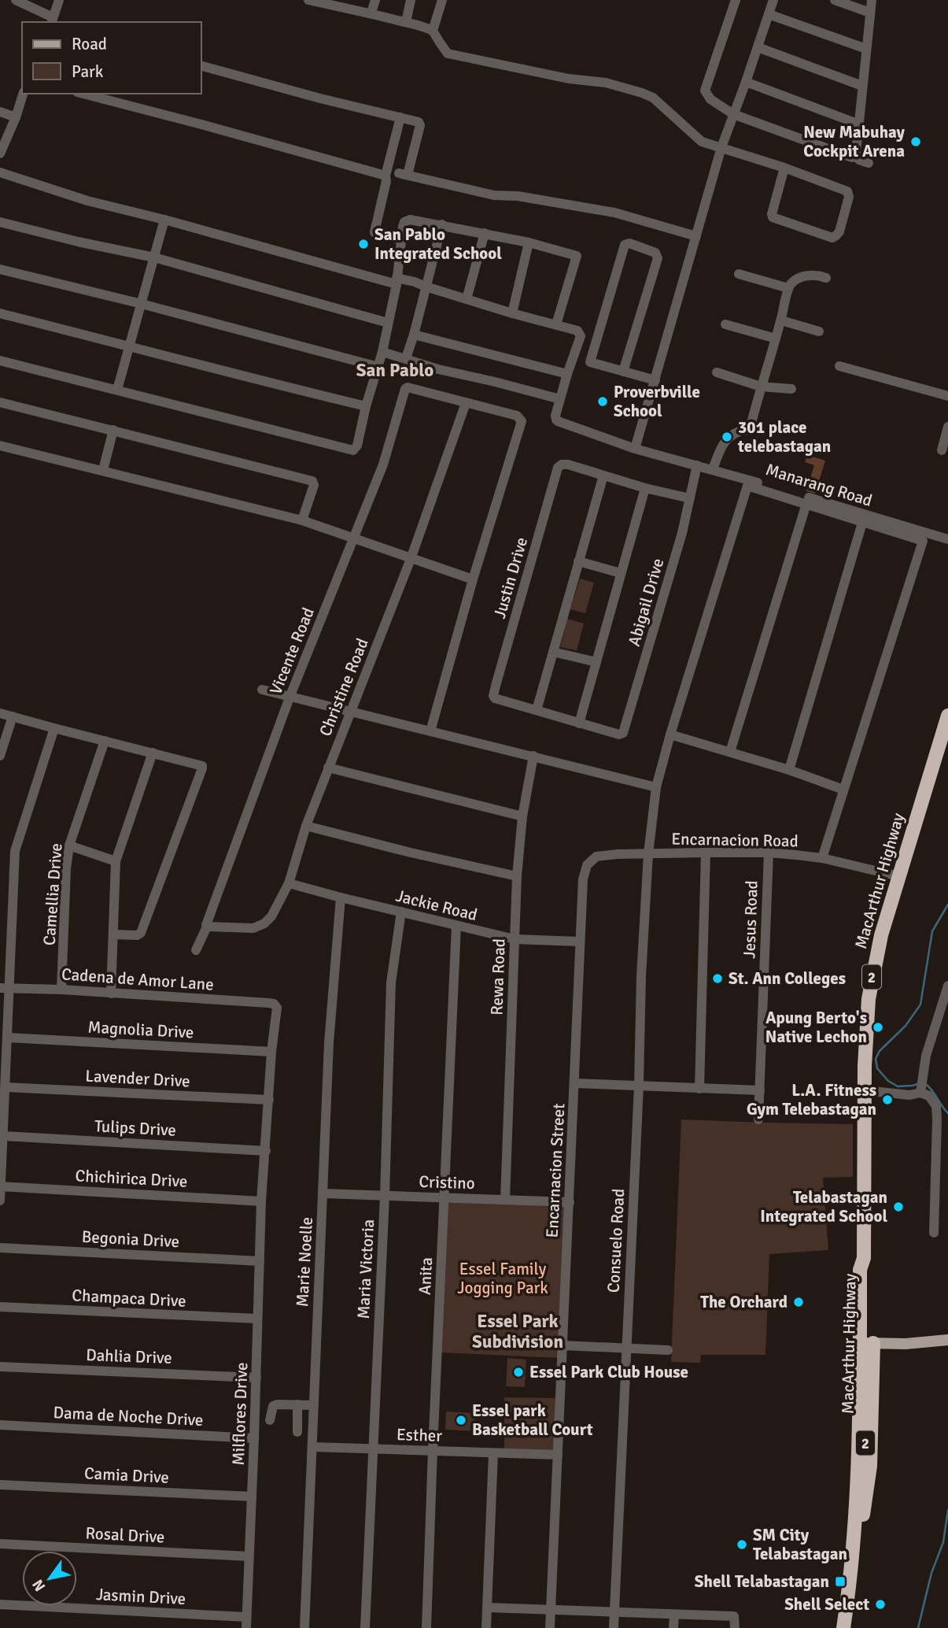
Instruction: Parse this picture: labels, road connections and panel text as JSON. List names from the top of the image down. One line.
{"streets":{"highway":["MacArthur Highway","2"],"street":["Manarang Road","Justin Drive","Abigail Drive","Vicente Road","Christine Road","Encarnacion Road","Camellia Drive","Jackie Road","Jesus Road","Rewa Road","Cadena de Amor Lane","Magnolia Drive","Lavender Drive","Tulips Drive","Encarnacion Street","Chichirica Drive","Cristino","Begonia Drive","Consuelo Road","Marie Noelle","Maria Victoria","Anita","Champaca Drive","Dahlia Drive","Milflores Drive","Dama de Noche Drive","Esther","Camia Drive","Rosal Drive","Jasmin Drive"]},"crossings":[["Manarang Road","Abigail Drive"],["Vicente Road","Christine Road"],["Christine Road","Jackie Road"],["Encarnacion Road","MacArthur Highway"],["Encarnacion Road","Jesus Road"],["Encarnacion Road","Encarnacion Street"],["Encarnacion Road","Consuelo Road"],["Camellia Drive","Cadena de Amor Lane"],["Jackie Road","Rewa Road"],["Jackie Road","Encarnacion Street"],["Jackie Road","Marie Noelle"],["Jackie Road","Maria Victoria"],["Jackie Road","Anita"],["Rewa Road","Cristino"],["Cadena de Amor Lane","Milflores Drive"],["Magnolia Drive","Milflores Drive"],["Lavender Drive","Milflores Drive"],["Tulips Drive","Milflores Drive"],["Encarnacion Street","Cristino"],["Encarnacion Street","Esther"],["Chichirica Drive","Milflores Drive"],["Cristino","Marie Noelle"],["Cristino","Maria Victoria"],["Cristino","Anita"],["Begonia Drive","Milflores Drive"],["Marie Noelle","Esther"],["Maria Victoria","Esther"],["Anita","Esther"],["Champaca Drive","Milflores Drive"],["Dahlia Drive","Milflores Drive"],["Milflores Drive","Dama de Noche Drive"],["Milflores Drive","Camia Drive"],["Milflores Drive","Rosal Drive"],["Milflores Drive","Jasmin Drive"]],"districts":["San Pablo","Essel Park Subdivision"],"parks":["Essel Family Jogging Park"],"places":{"other":["New Mabuhay Cockpit Arena","San Pablo Integrated School","Proverbville School","301 place telebastagan","St. Ann Colleges","Apung Berto's Native Lechon","L.A. Fitness Gym Telebastagan","Telabastagan Integrated School","The Orchard","Essel Park Club House","Essel park Basketball Court","SM City Telabastagan","Shell Select"],"transit":["Shell Telabastagan"]},"legend":["Road","Park"],"north":"bottom left"}
